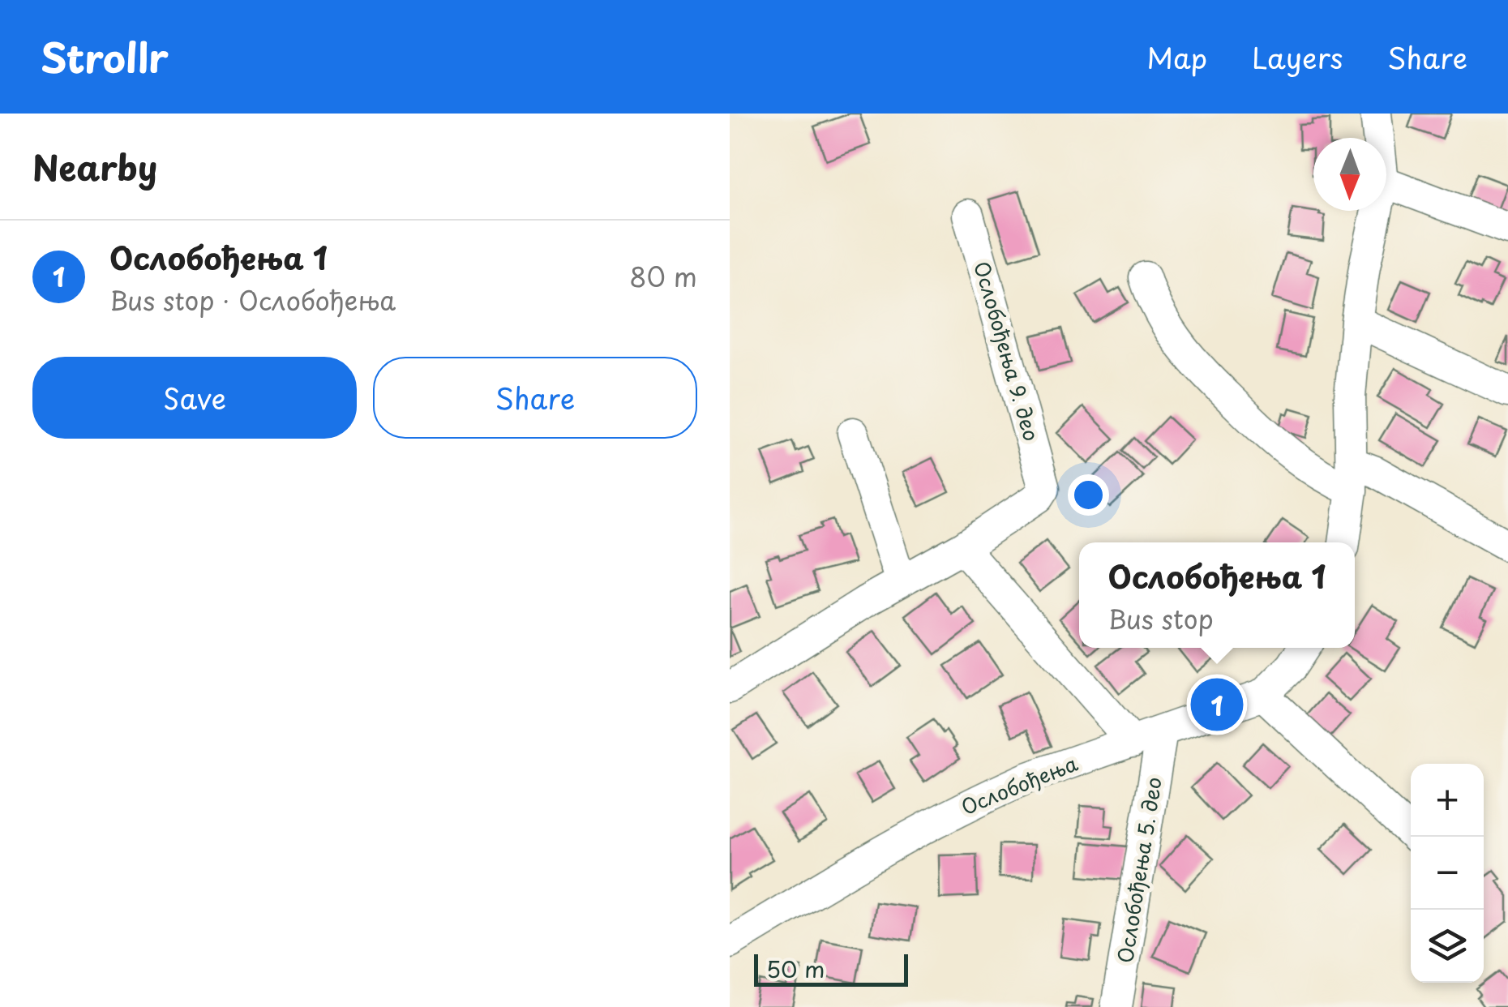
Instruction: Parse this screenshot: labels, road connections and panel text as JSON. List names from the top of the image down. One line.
{"streets":{"street":["Ослобођења 9. део","Ослобођења","Ослобођења 5. део"]},"crossings":[["Ослобођења","Ослобођења 5. део"]],"scale_bar":"50 m","north":"bottom","page":{"header":"Strollr","nav":["Map","Layers","Share"],"heading":"Nearby","list":[{"mark":"1","name":"Ослобођења 1","note":"Bus stop · Ослобођења","value":"80 m"}],"buttons":["Save","Share"],"popup":["Ослобођења 1","Bus stop"],"pins":"1","map_buttons":["+","−"],"scale":"50 m"}}
